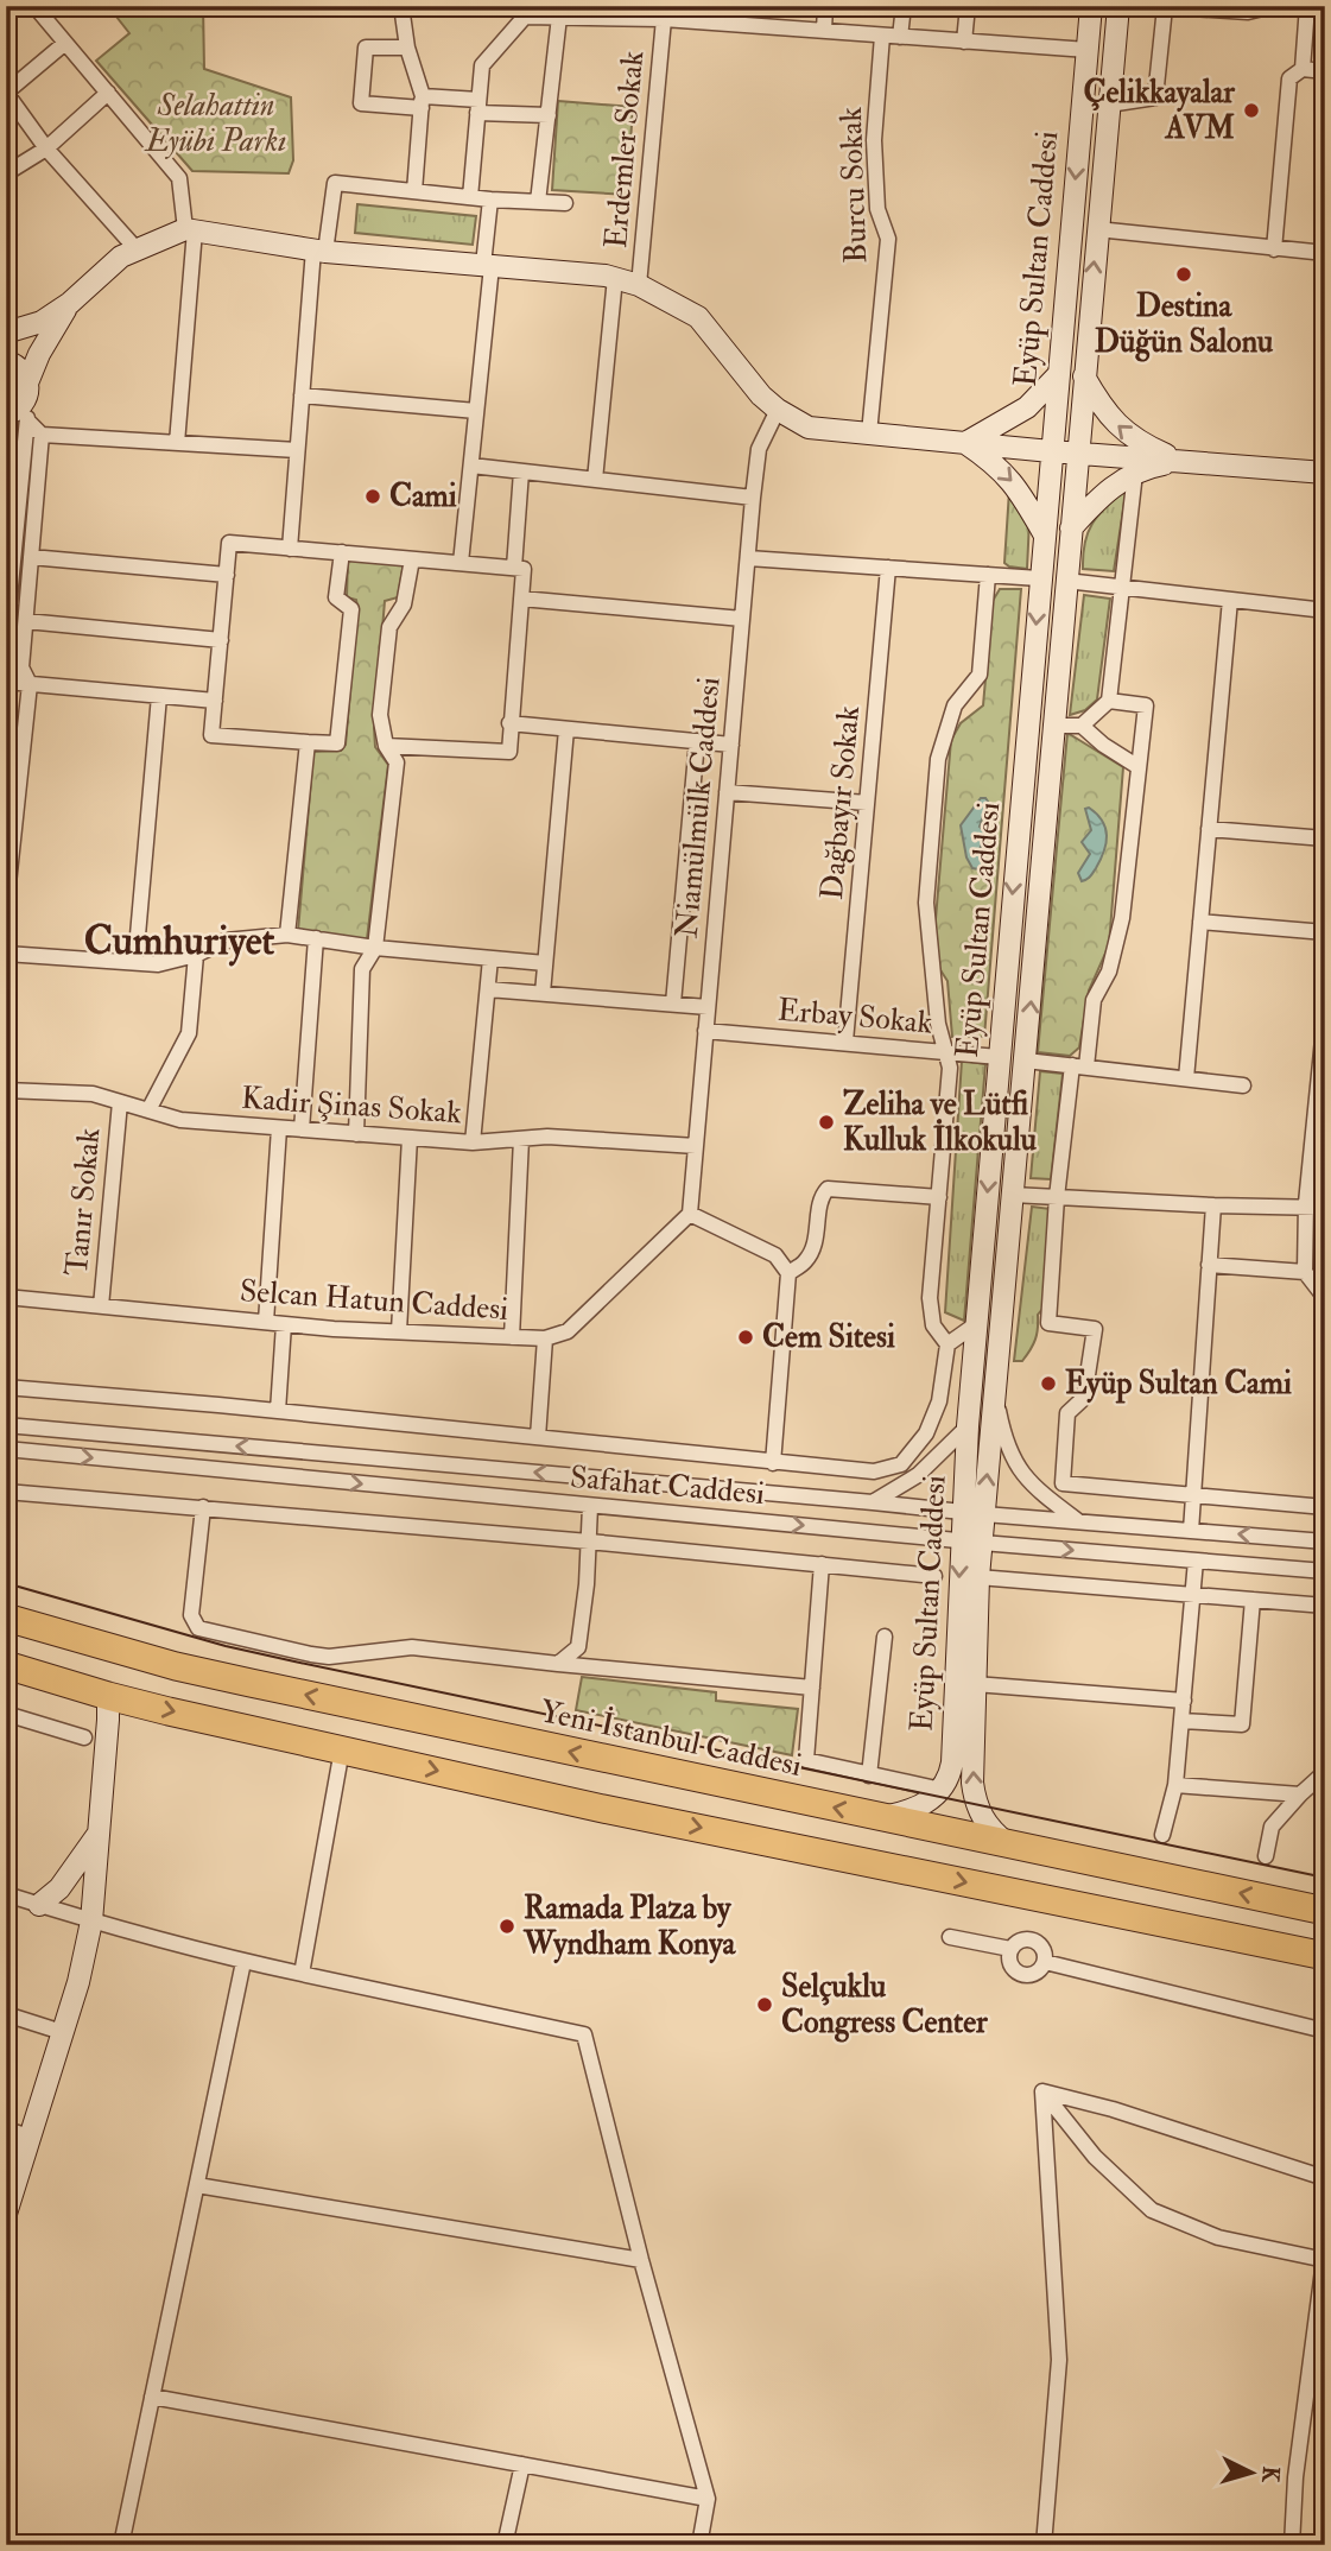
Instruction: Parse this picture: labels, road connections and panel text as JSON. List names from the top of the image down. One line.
{"streets":{"highway":["Yeni İstanbul Caddesi"],"main road":["Eyüp Sultan Caddesi"],"street":["Erdemler Sokak","Burcu Sokak","Dağbayır Sokak","Niamülmülk Caddesi","Erbay Sokak","Kadir Şinas Sokak","Tanır Sokak","Selcan Hatun Caddesi","Safahat Caddesi"]},"crossings":[["Eyüp Sultan Caddesi","Erbay Sokak"],["Eyüp Sultan Caddesi","Safahat Caddesi"],["Eyüp Sultan Caddesi","Yeni İstanbul Caddesi"],["Dağbayır Sokak","Erbay Sokak"],["Niamülmülk Caddesi","Erbay Sokak"],["Niamülmülk Caddesi","Kadir Şinas Sokak"],["Niamülmülk Caddesi","Selcan Hatun Caddesi"],["Kadir Şinas Sokak","Tanır Sokak"],["Tanır Sokak","Selcan Hatun Caddesi"]],"districts":["Cumhuriyet"],"parks":["Selahattin Eyübi Parkı"],"places":["Çelikkayalar AVM","Destina Düğün Salonu","Cami","Zeliha ve Lütfi Kulluk İlkokulu","Cem Sitesi","Eyüp Sultan Cami","Ramada Plaza by Wyndham Konya","Selçuklu Congress Center"],"north":"right"}
